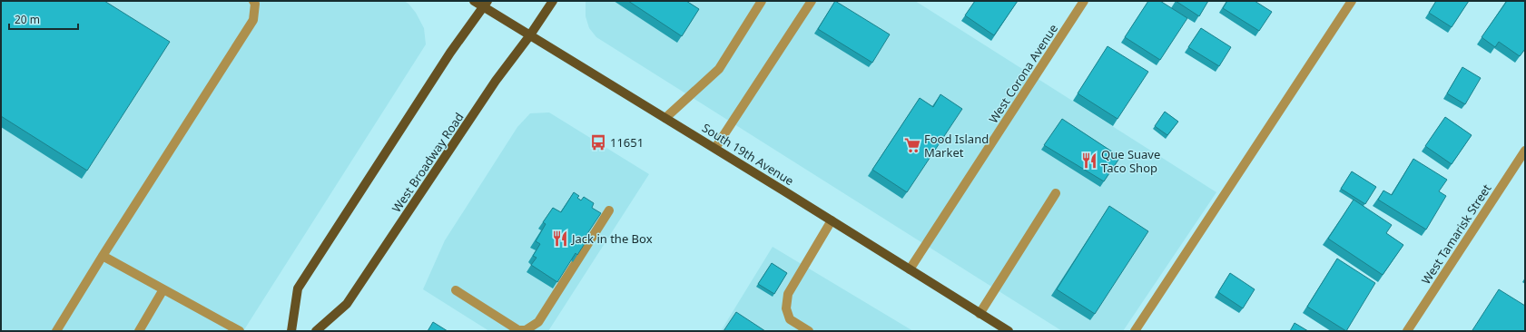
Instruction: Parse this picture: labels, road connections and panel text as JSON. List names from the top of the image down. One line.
{"streets":{"main road":["South 19th Avenue","West Broadway Road"],"street":["West Corona Avenue","West Tamarisk Street"]},"crossings":[["West Corona Avenue","South 19th Avenue"],["South 19th Avenue","West Broadway Road"]],"places":{"bus stop":["11651"],"supermarket":["Food Island Market"],"restaurant":["Que Suave Taco Shop","Jack in the Box"]},"scale_bar":"20 m"}
